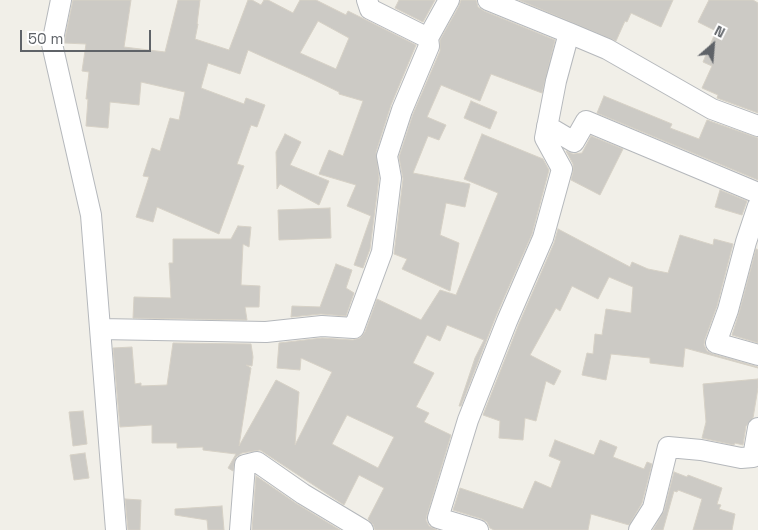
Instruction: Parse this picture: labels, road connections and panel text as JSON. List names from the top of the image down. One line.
{"scale_bar":"50 m","north":"top right"}
